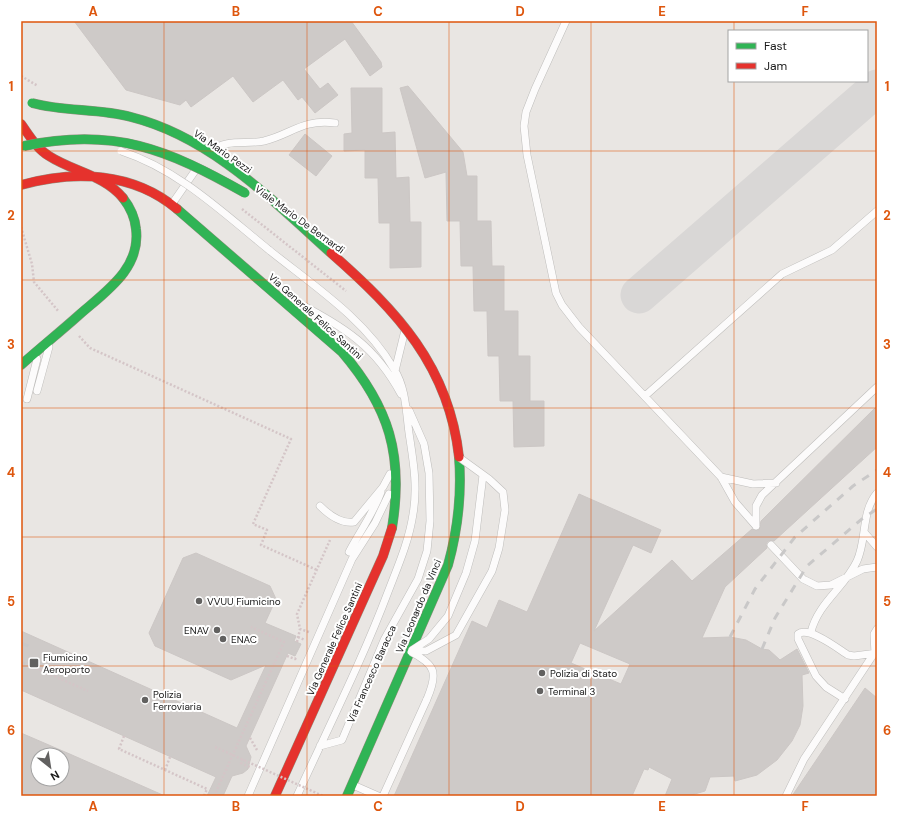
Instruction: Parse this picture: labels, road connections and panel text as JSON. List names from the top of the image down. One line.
{"streets":{"main road":["Via Mario Pezzi","Viale Mario De Bernardi","Via Generale Felice Santini","Via Leonardo da Vinci"],"lane":["Via Francesco Baracca"]},"crossings":[["Via Mario Pezzi","Viale Mario De Bernardi"],["Via Mario Pezzi","Via Leonardo da Vinci"],["Viale Mario De Bernardi","Via Leonardo da Vinci"],["Viale Mario De Bernardi","Via Francesco Baracca"]],"places":{"other":["VVUU Fiumicino","ENAV","ENAC","Polizia di Stato","Terminal 3","Polizia Ferroviaria"],"transit":["Fiumicino Aeroporto"]},"legend":["Fast","Jam"],"north":"bottom right","grid":{"columns":["A","B","C","D","E","F"],"rows":["1","2","3","4","5","6"]}}
